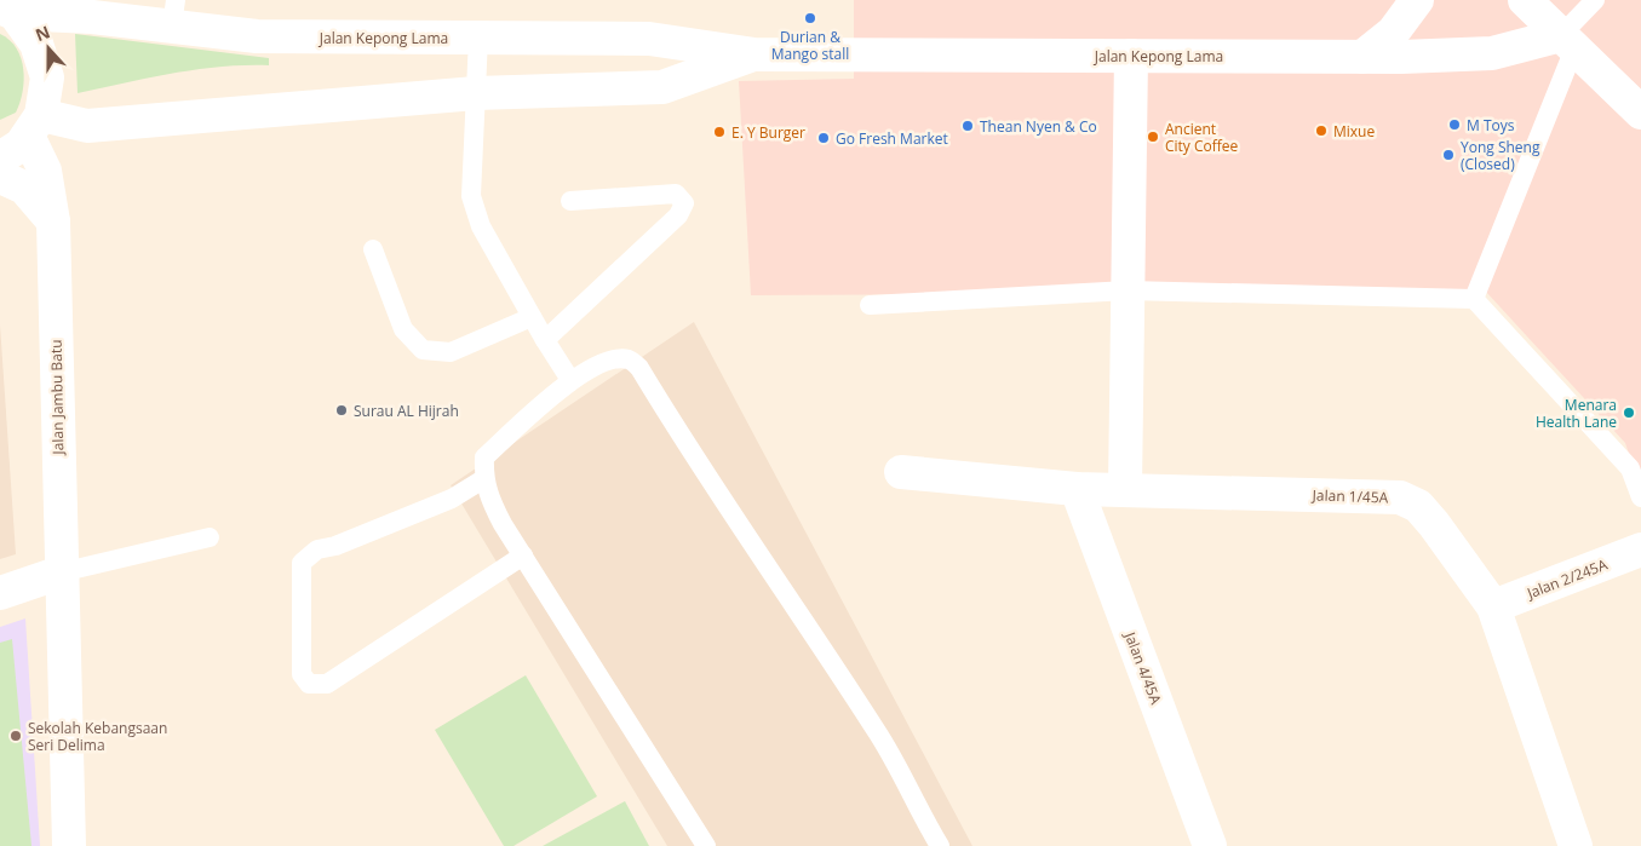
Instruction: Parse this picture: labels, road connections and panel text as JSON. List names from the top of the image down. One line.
{"streets":{"street":["Jalan Kepong Lama","Jalan Jambu Batu","Jalan 1/45A","Jalan 2/245A","Jalan 4/45A"]},"crossings":[["Jalan Kepong Lama","Jalan Jambu Batu"],["Jalan 1/45A","Jalan 2/245A"],["Jalan 1/45A","Jalan 4/45A"]],"places":["Durian & Mango stall","M Toys","Thean Nyen & Co","Mixue","E. Y Burger","Ancient City Coffee","Go Fresh Market","Yong Sheng (Closed)","Surau AL Hijrah","Menara Health Lane","Sekolah Kebangsaan Seri Delima"],"north":"top"}
